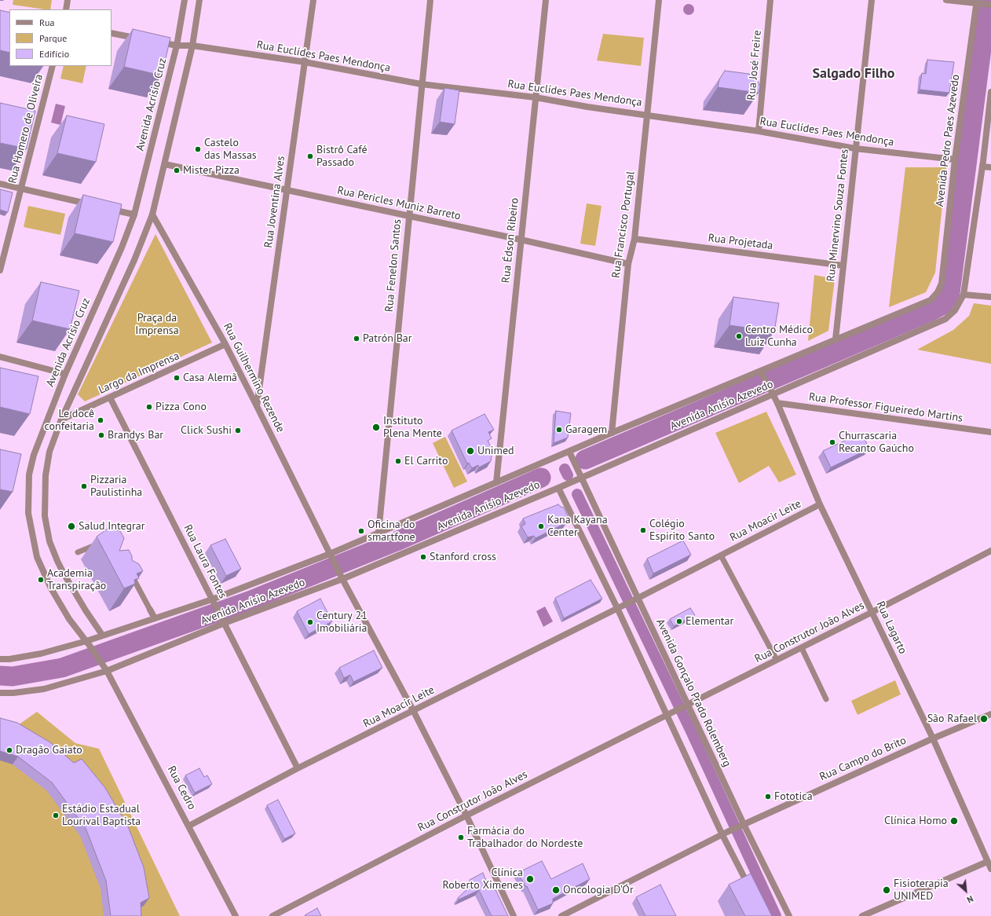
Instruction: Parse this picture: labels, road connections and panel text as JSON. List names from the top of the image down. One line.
{"streets":{"street":["Rua Euclídes Paes Mendonça","Rua José Freire","Avenida Acrísio Cruz","Rua Homero de Oliveira","Avenida Pedro Paes Azevedo","Rua Joventina Alves","Rua Pericles Muniz Barreto","Rua Minervino Souza Fontes","Rua Francisco Portugal","Rua Édson Ribeiro","Rua Projetada","Rua Fenelon Santos","Largo da Imprensa","Rua Guilhermino Rezende","Avenida Anísio Azevedo","Rua Professor Figueiredo Martins","Rua Moacir Leite","Rua Laura Fontes","Rua Lagarto","Rua Construtor João Alves","Avenida Gonçalo Prado Rolemberg","Rua Campo do Brito","Rua Cedro"]},"crossings":[["Rua Euclídes Paes Mendonça","Rua José Freire"],["Rua Euclídes Paes Mendonça","Avenida Acrísio Cruz"],["Rua Euclídes Paes Mendonça","Avenida Pedro Paes Azevedo"],["Rua Euclídes Paes Mendonça","Rua Joventina Alves"],["Rua Euclídes Paes Mendonça","Rua Minervino Souza Fontes"],["Rua Euclídes Paes Mendonça","Rua Francisco Portugal"],["Rua Euclídes Paes Mendonça","Rua Édson Ribeiro"],["Rua Euclídes Paes Mendonça","Rua Fenelon Santos"],["Avenida Acrísio Cruz","Avenida Anísio Azevedo"],["Avenida Acrísio Cruz","Rua Cedro"],["Avenida Pedro Paes Azevedo","Avenida Anísio Azevedo"],["Rua Joventina Alves","Rua Pericles Muniz Barreto"],["Rua Joventina Alves","Rua Guilhermino Rezende"],["Rua Pericles Muniz Barreto","Rua Francisco Portugal"],["Rua Pericles Muniz Barreto","Rua Édson Ribeiro"],["Rua Pericles Muniz Barreto","Rua Fenelon Santos"],["Rua Minervino Souza Fontes","Rua Projetada"],["Rua Minervino Souza Fontes","Avenida Anísio Azevedo"],["Rua Francisco Portugal","Rua Projetada"],["Rua Francisco Portugal","Avenida Anísio Azevedo"],["Rua Édson Ribeiro","Avenida Anísio Azevedo"],["Rua Fenelon Santos","Avenida Anísio Azevedo"],["Largo da Imprensa","Rua Guilhermino Rezende"],["Largo da Imprensa","Rua Laura Fontes"],["Rua Guilhermino Rezende","Avenida Anísio Azevedo"],["Avenida Anísio Azevedo","Rua Laura Fontes"],["Avenida Anísio Azevedo","Rua Lagarto"],["Avenida Anísio Azevedo","Avenida Gonçalo Prado Rolemberg"],["Avenida Anísio Azevedo","Rua Cedro"],["Rua Professor Figueiredo Martins","Rua Lagarto"],["Rua Moacir Leite","Rua Laura Fontes"],["Rua Moacir Leite","Rua Lagarto"],["Rua Moacir Leite","Avenida Gonçalo Prado Rolemberg"],["Rua Moacir Leite","Rua Cedro"],["Rua Lagarto","Rua Construtor João Alves"],["Rua Lagarto","Rua Campo do Brito"],["Rua Construtor João Alves","Avenida Gonçalo Prado Rolemberg"],["Avenida Gonçalo Prado Rolemberg","Rua Campo do Brito"]],"districts":["Salgado Filho"],"parks":["Praça da Imprensa"],"places":["Castelo das Massas","Bistrô Café Passado","Mister Pizza","Centro Médico Luiz Cunha","Patrón Bar","Casa Alemã","Pizza Cono","Le docê confeitaria","Instituto Plena Mente","Garagem","Click Sushi","Brandys Bar","Churrascaria Recanto Gaúcho","Unimed","El Carrito","Pizzaria Paulistinha","Salud Integrar","Kana Kayana Center","Colégio Espirito Santo","Oficina do smartfone","Stanford cross","Academia Transpiração","Elementar","Century 21 Imobiliária","São Rafael","Dragão Gaiato","Fototica","Estádio Estadual Lourival Baptista","Clínica Homo","Farmácia do Trabalhador do Nordeste","Clínica Roberto Ximenes","Oncologia D'Ór","Fisioterapia UNIMED"],"legend":["Rua","Parque","Edifício"],"north":"bottom right"}
